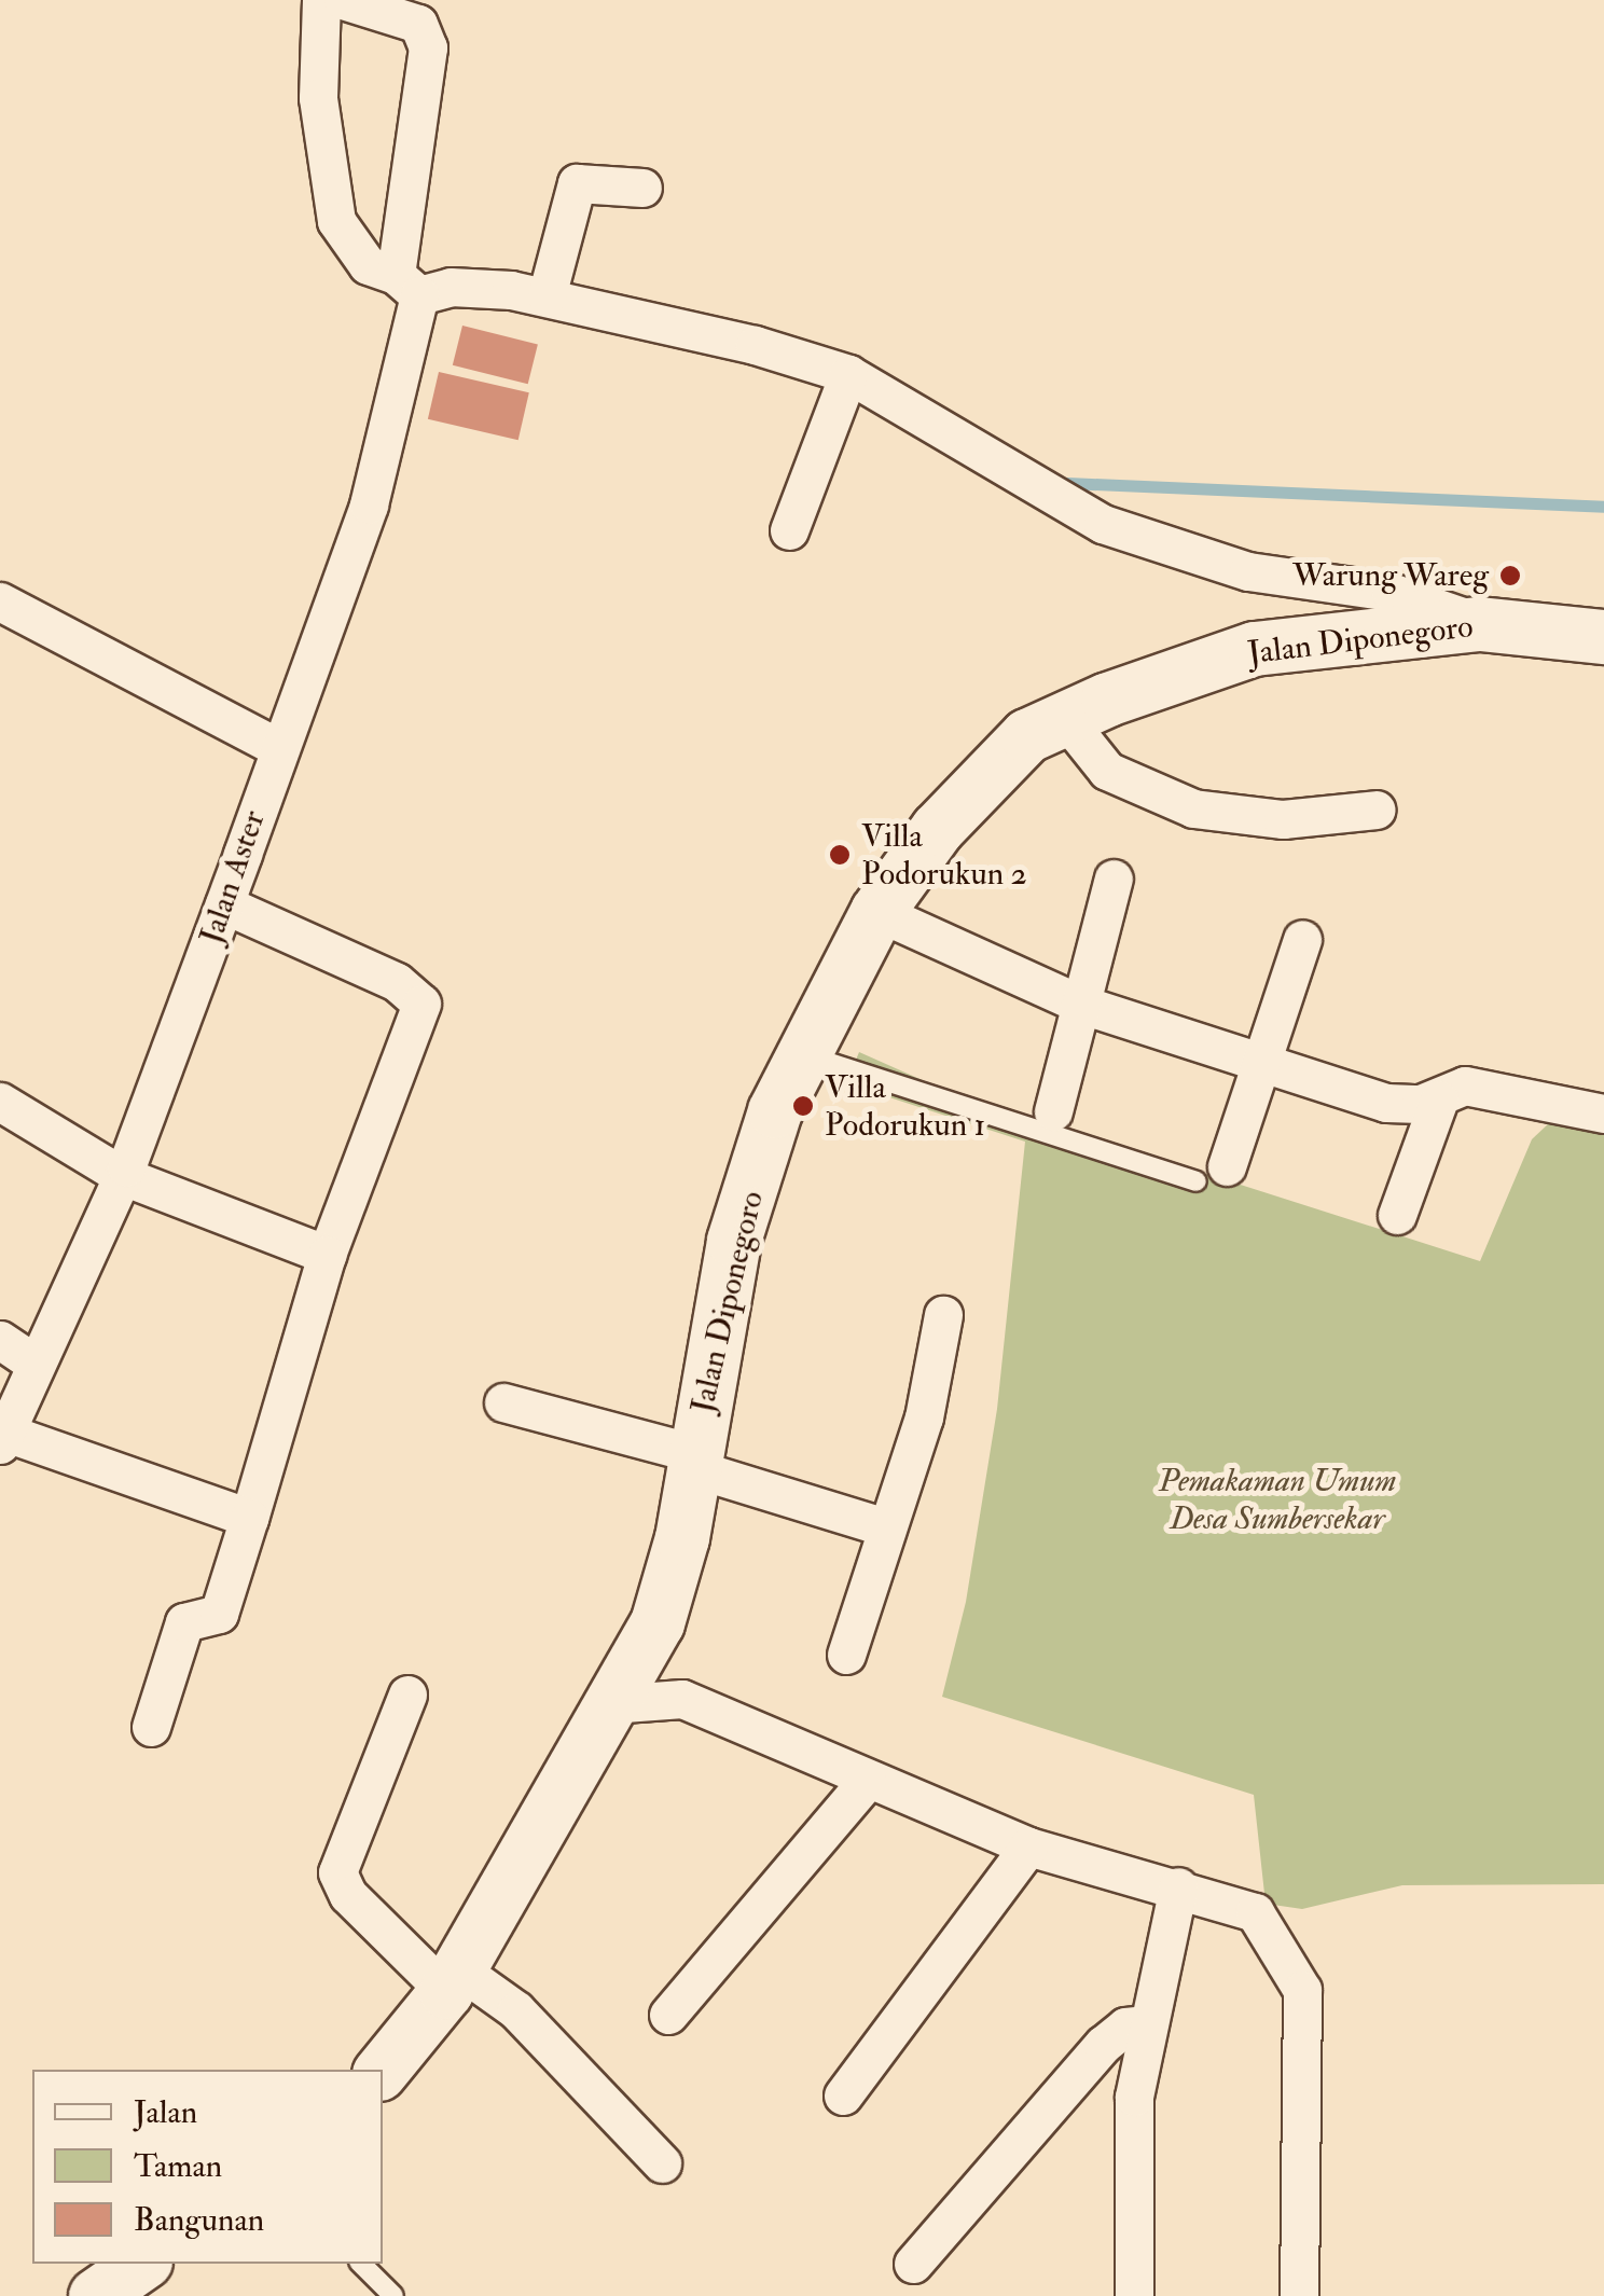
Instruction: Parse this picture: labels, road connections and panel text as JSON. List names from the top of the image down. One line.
{"streets":{"main road":["Jalan Diponegoro"],"street":["Jalan Aster"]},"parks":["Pemakaman Umum Desa Sumbersekar"],"places":["Warung Wareg","Villa Podorukun 2","Villa Podorukun 1"],"legend":["Jalan","Taman","Bangunan"]}
